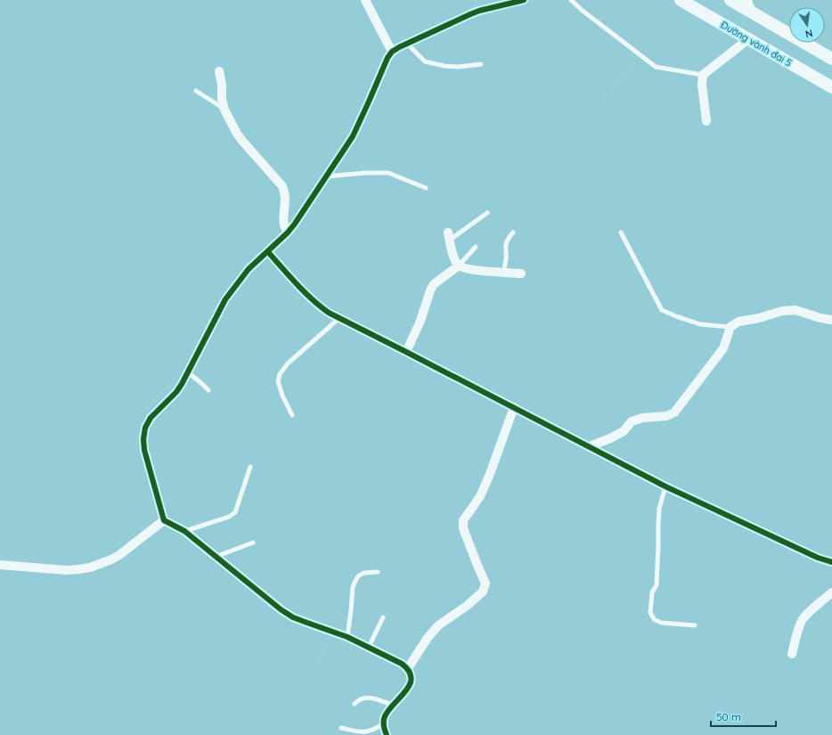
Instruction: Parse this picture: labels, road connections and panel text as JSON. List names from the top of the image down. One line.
{"streets":{"main road":["Đường vành đai 5"]},"scale_bar":"50 m","north":"bottom"}
